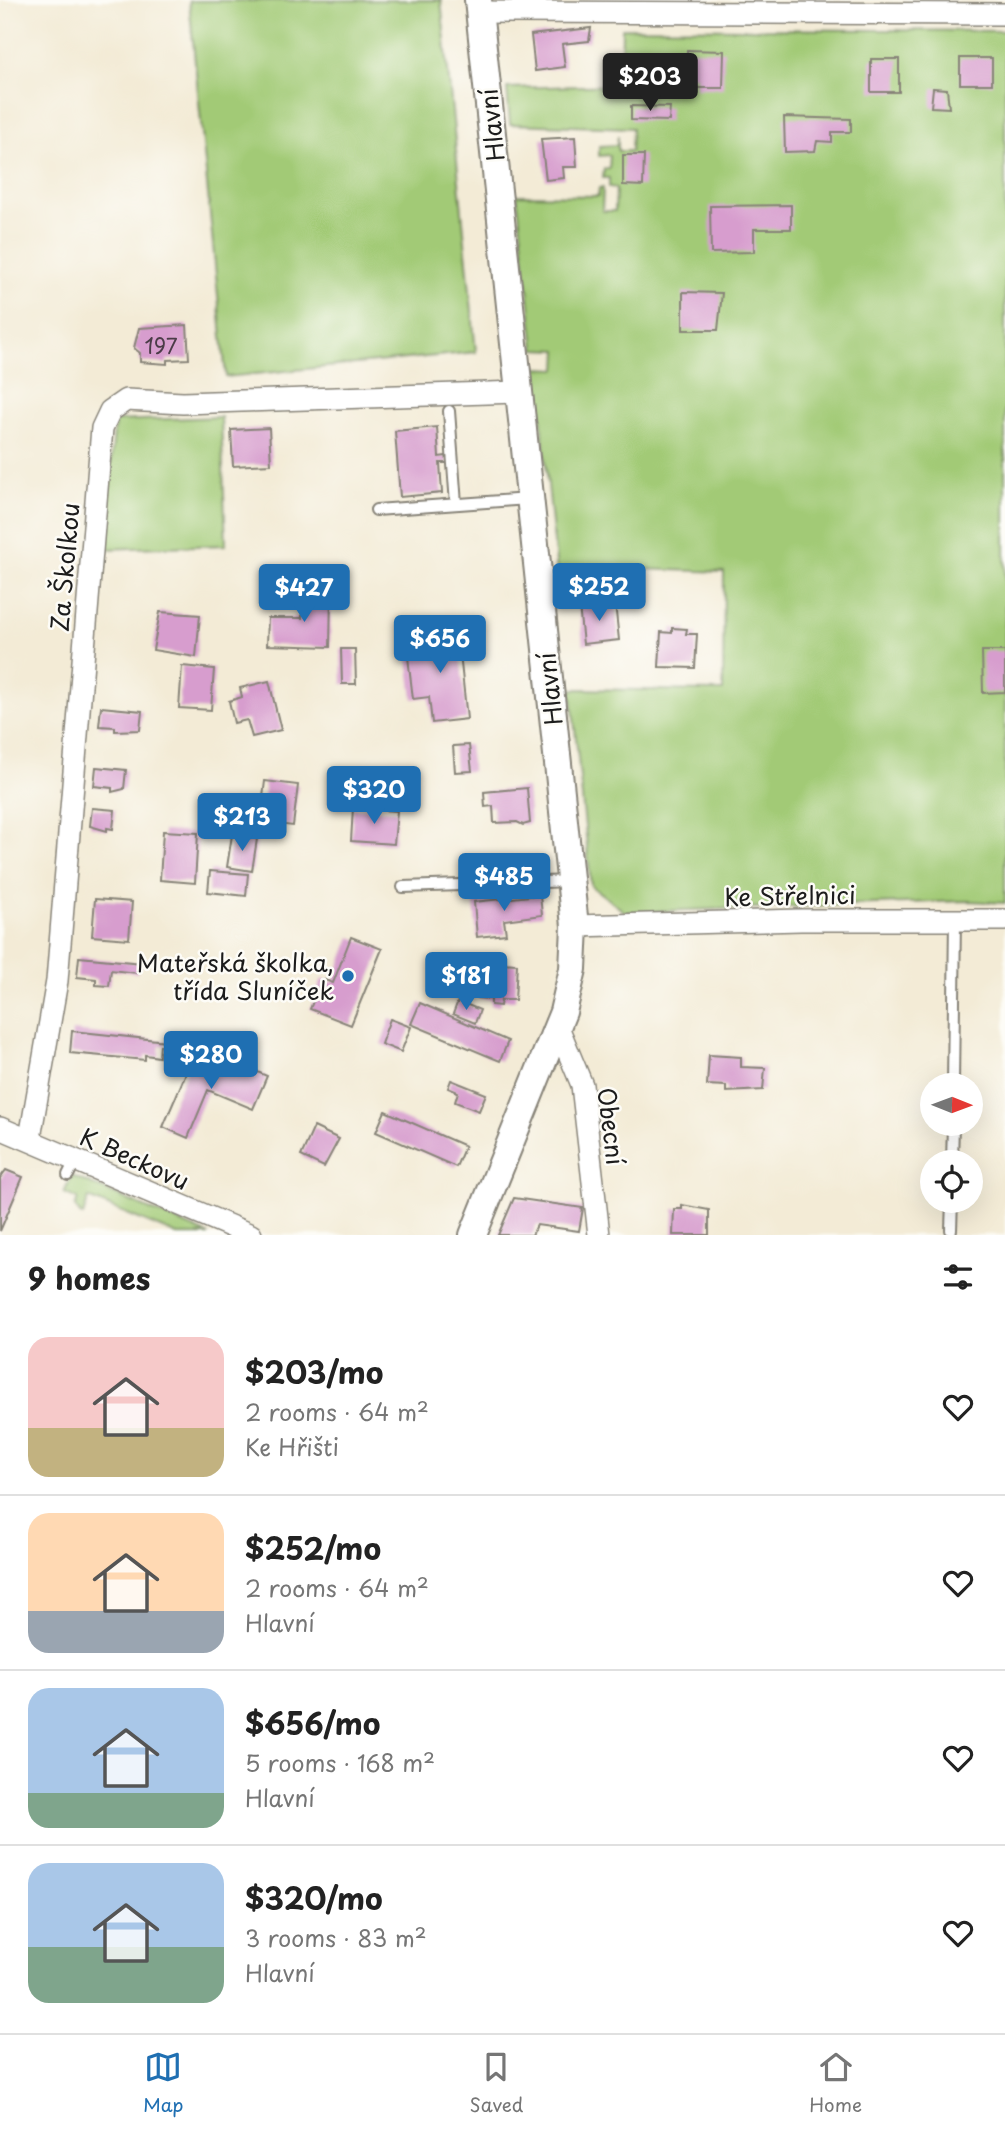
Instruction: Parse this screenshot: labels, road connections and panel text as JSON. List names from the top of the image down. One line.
{"streets":{"street":["Hlavní","Za Školkou","Ke Střelnici","Obecní","K Beckovu"]},"crossings":[["Hlavní","Za Školkou"],["Hlavní","Ke Střelnici"],["Hlavní","Obecní"],["Za Školkou","K Beckovu"]],"places":["Mateřská školka, třída Sluníček"],"house_numbers":["197"],"north":"right","page":{"price":["$203","$252","$427","$656","$320","$213","$485","$181","$280"],"heading":"9 homes","list":[{"name":"$203/mo","note":"2 rooms · 64 m² · Ke Hřišti"},{"name":"$252/mo","note":"2 rooms · 64 m² · Hlavní"},{"name":"$656/mo","note":"5 rooms · 168 m² · Hlavní"},{"name":"$320/mo","note":"3 rooms · 83 m² · Hlavní"}],"tabs":["Map","Saved","Home"]}}
